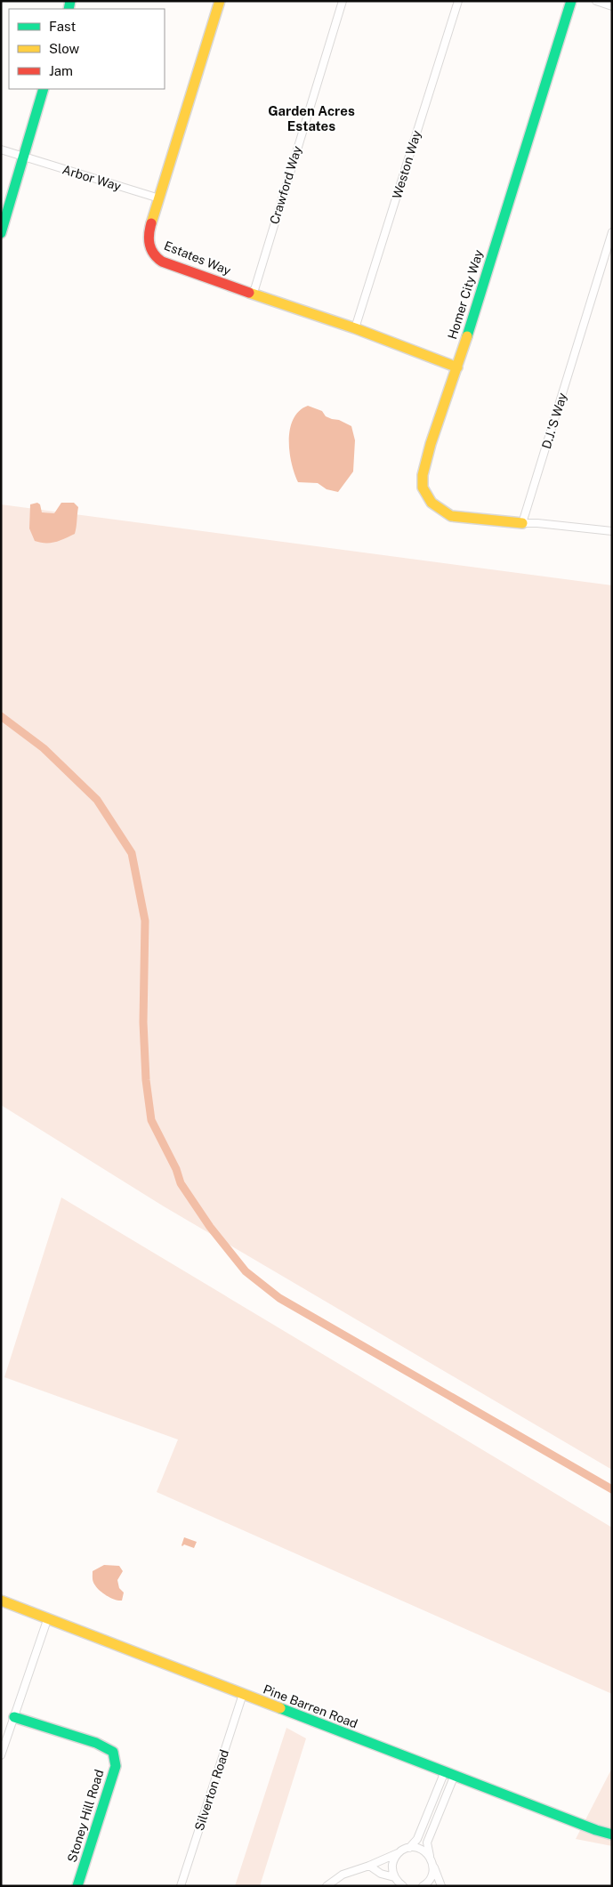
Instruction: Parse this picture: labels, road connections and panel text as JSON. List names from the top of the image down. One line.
{"streets":{"street":["Weston Way","Arbor Way","Crawford Way","Estates Way","Homer City Way","D.J.'S Way","Pine Barren Road","Silverton Road","Stoney Hill Road"]},"crossings":[["Weston Way","Estates Way"],["Arbor Way","Estates Way"],["Crawford Way","Estates Way"],["Estates Way","Homer City Way"],["Homer City Way","D.J.'S Way"],["Pine Barren Road","Silverton Road"]],"districts":["Garden Acres Estates"],"legend":["Fast","Slow","Jam"]}
